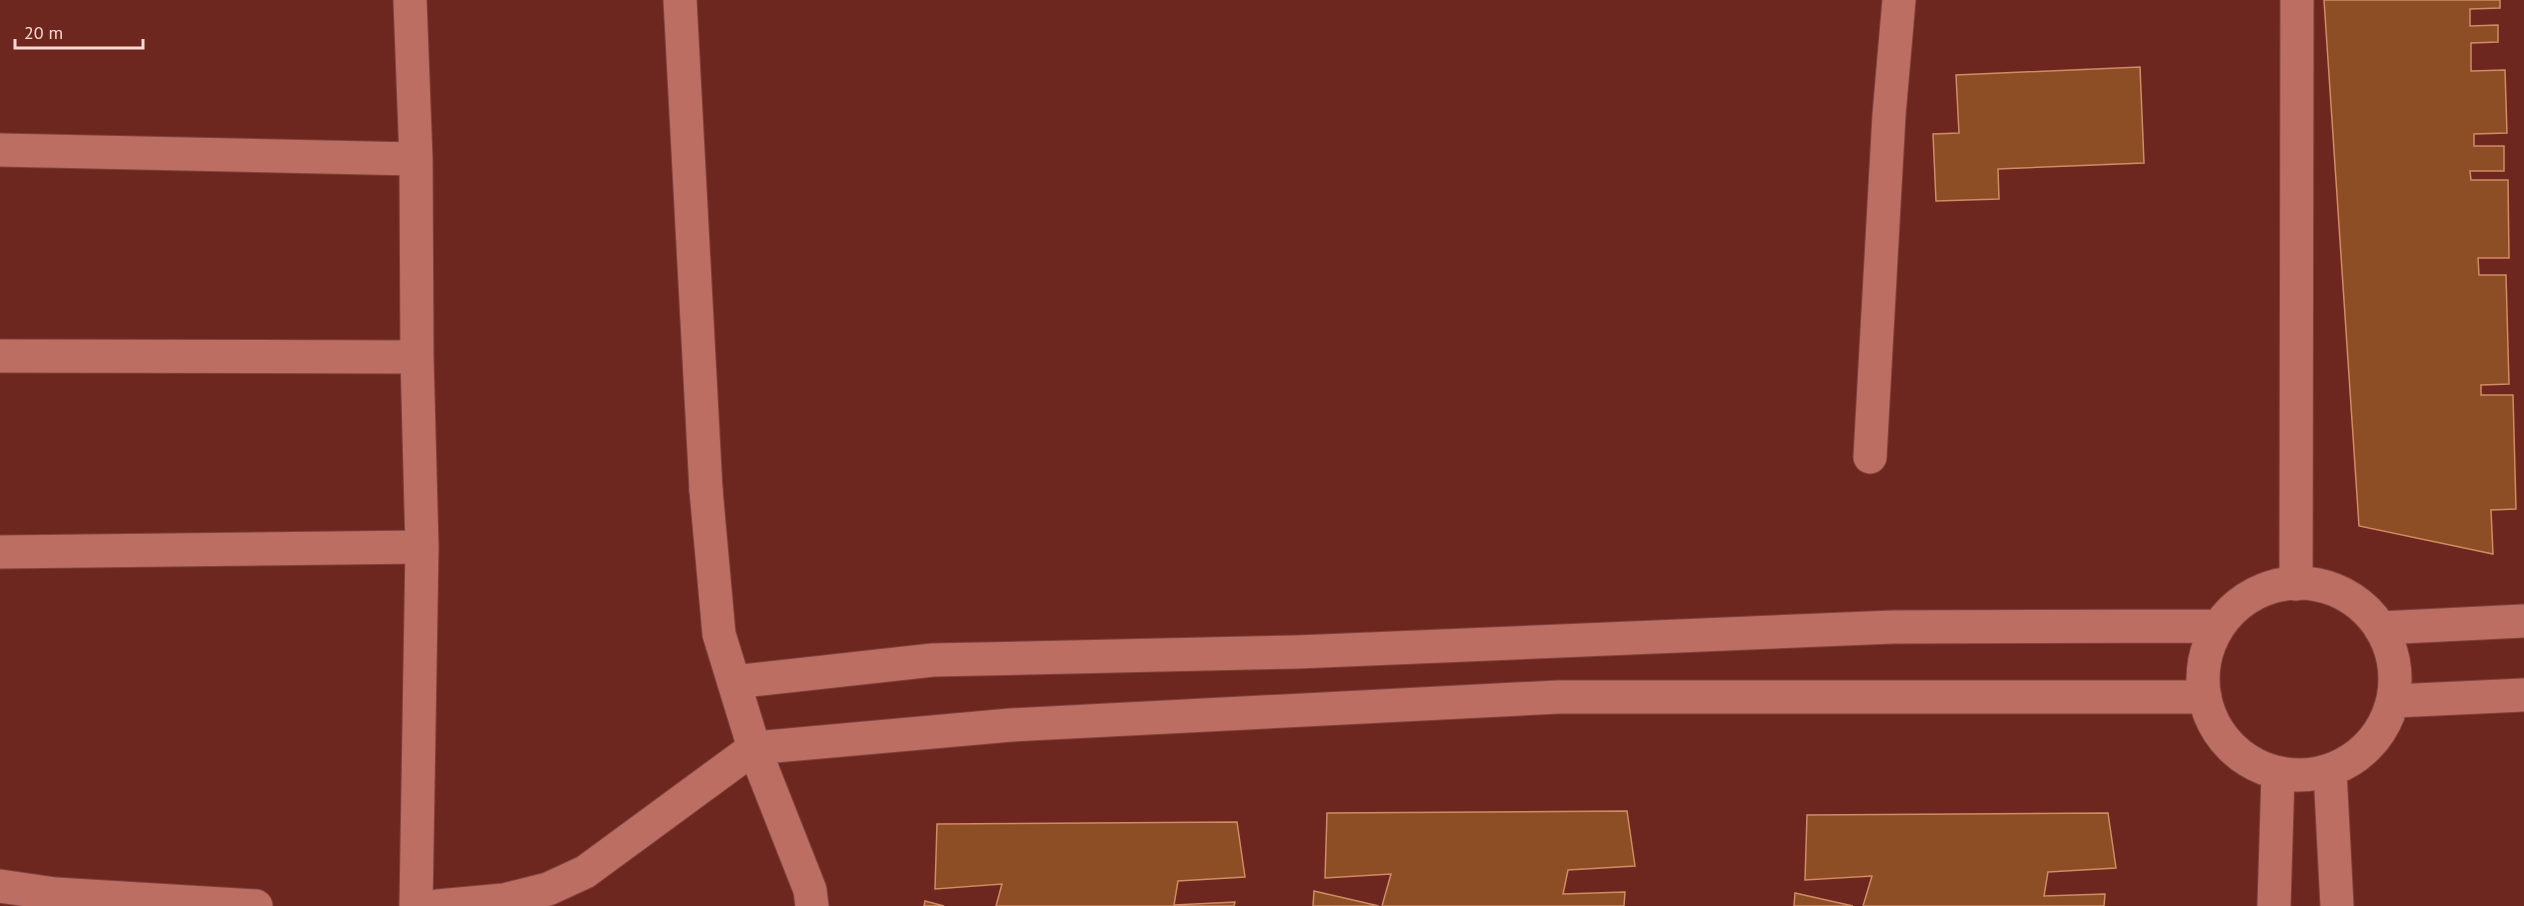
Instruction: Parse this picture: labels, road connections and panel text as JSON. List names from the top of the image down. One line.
{"scale_bar":"20 m"}
